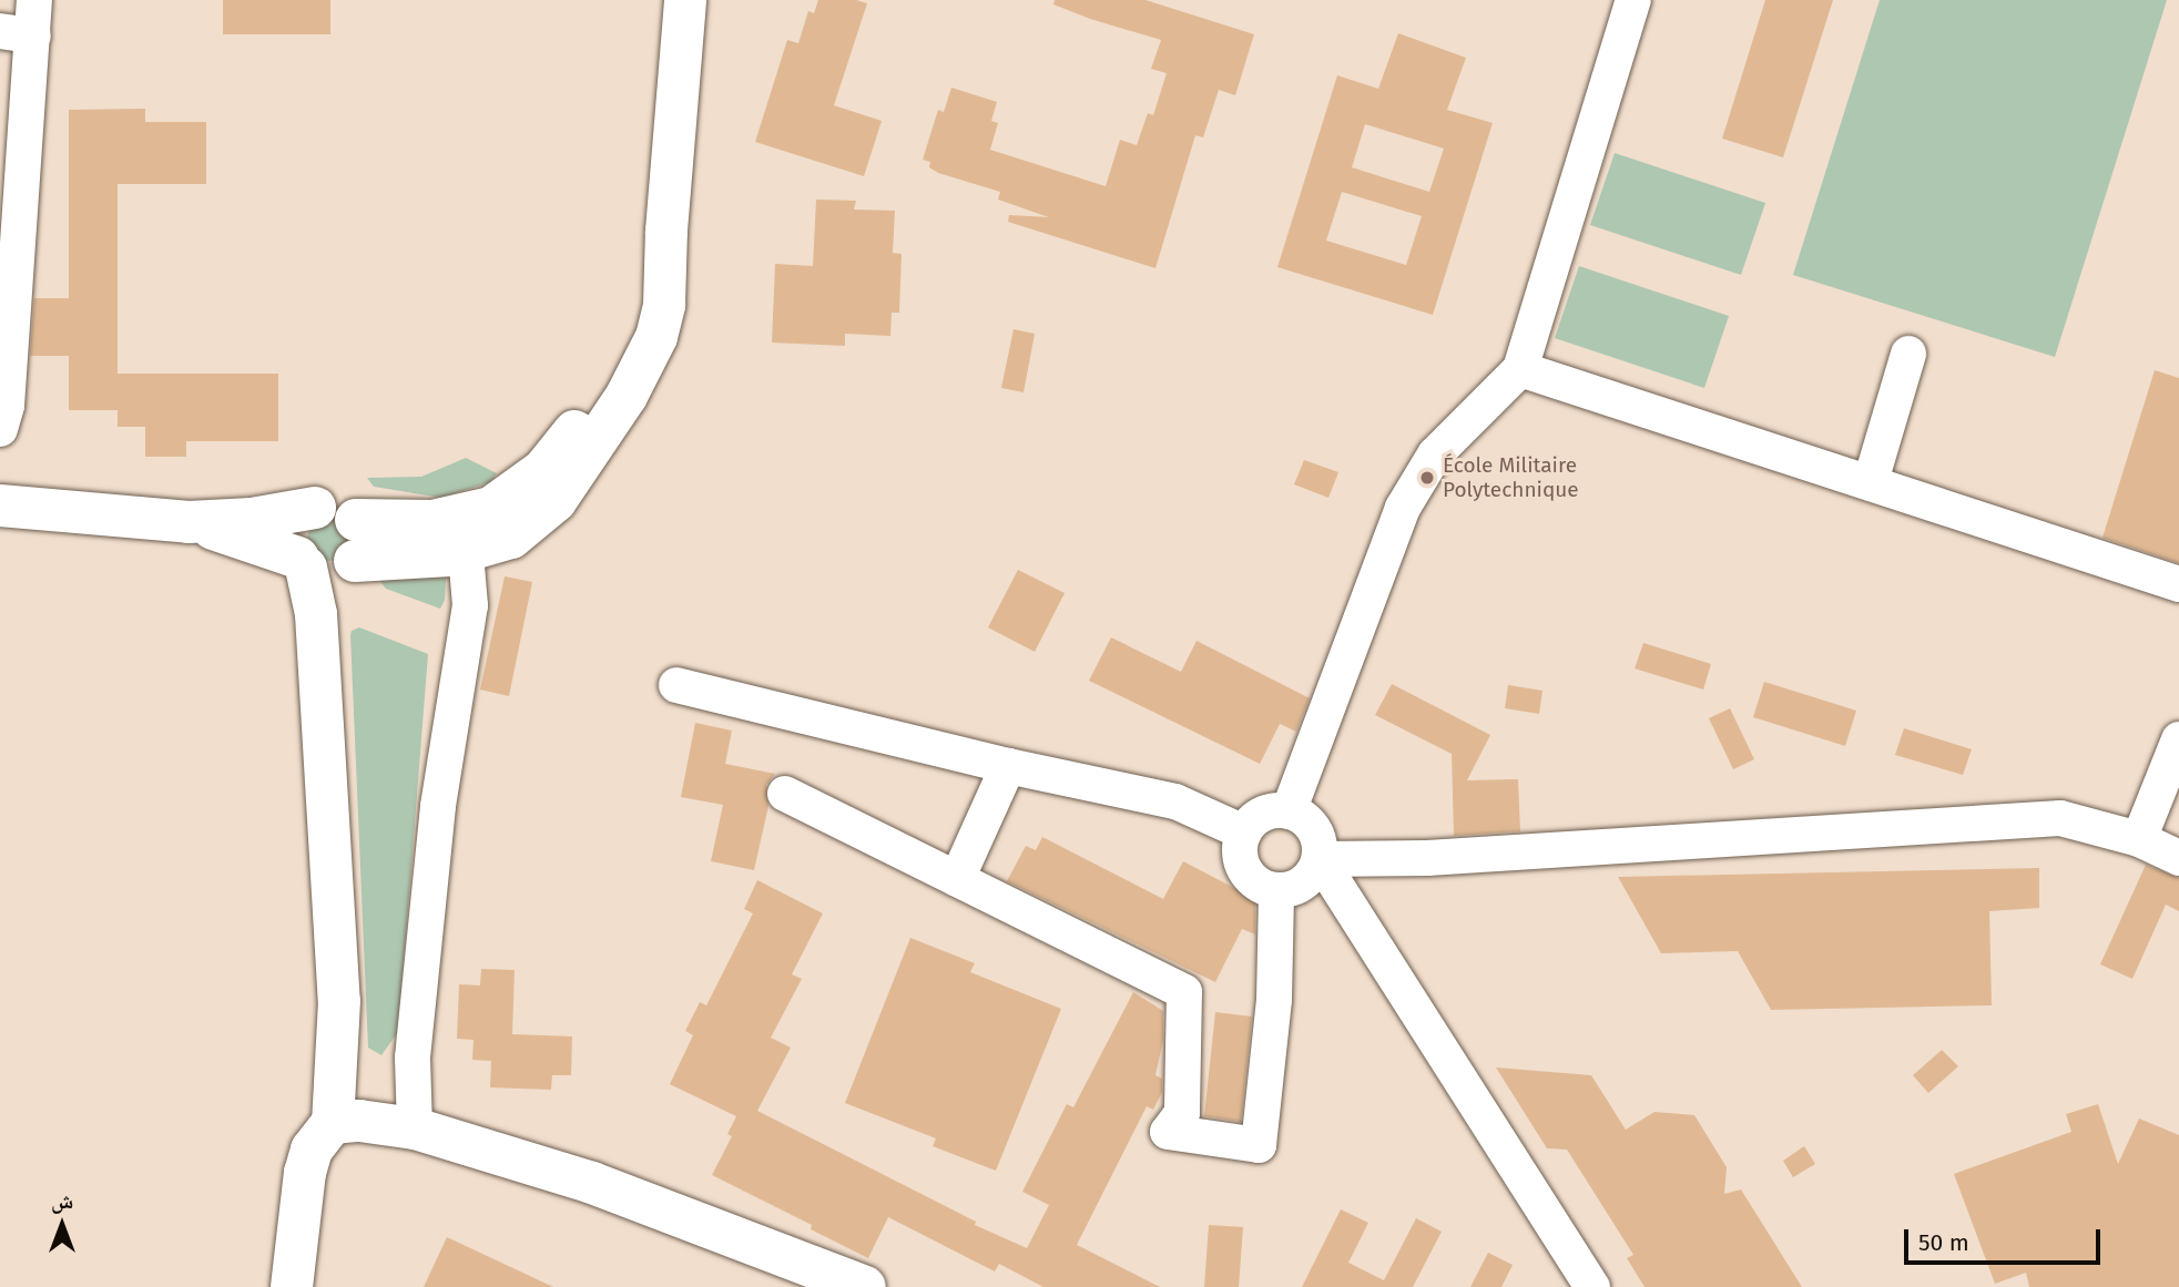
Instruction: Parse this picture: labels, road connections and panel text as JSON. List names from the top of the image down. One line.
{"places":["École Militaire Polytechnique"],"scale_bar":"50 m","north":"top"}
